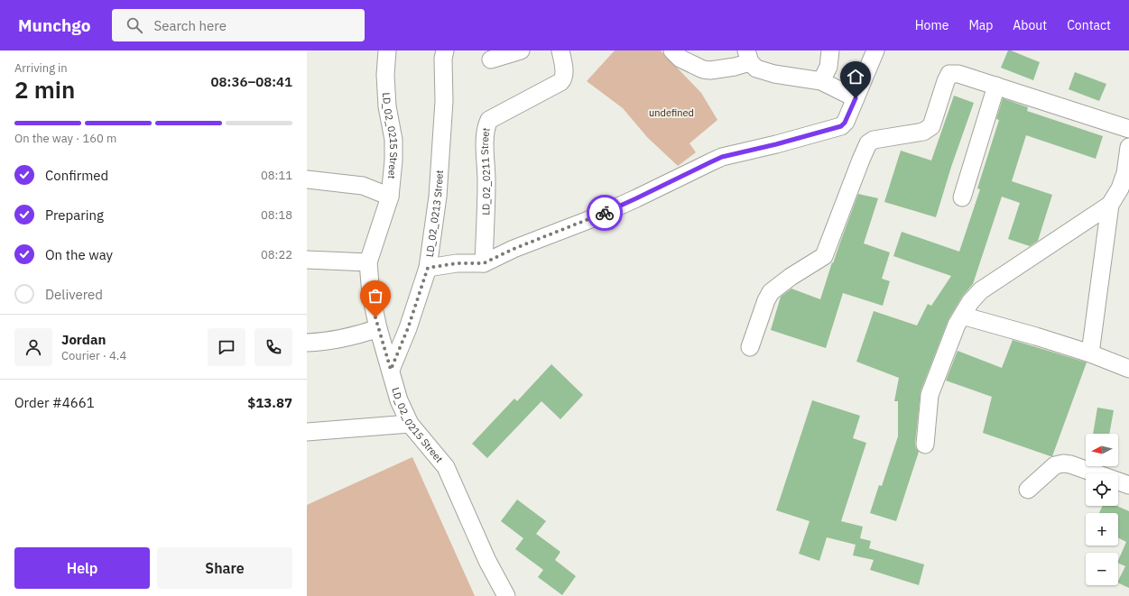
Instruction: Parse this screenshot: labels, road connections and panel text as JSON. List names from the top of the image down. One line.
{"streets":{"street":["LD_02_0215 Street","LD_02_0211 Street","LD_02_0213 Street"]},"crossings":[["LD_02_0215 Street","LD_02_0213 Street"]],"parks":["undefined"],"north":"left","page":{"header":"Munchgo","search":"Search here","nav":["Home","Map","About","Contact"],"heading":["2 min","Arriving in","08:36–08:41"],"panel":["Jordan","Courier · 4.4","Order #4661","$13.87"],"bar":"On the way · 160 m","list":[["Confirmed","08:11"],["Preparing","08:18"],["On the way","08:22"],"Delivered"],"map_buttons":["+","−"],"buttons":["Help","Share"]}}
